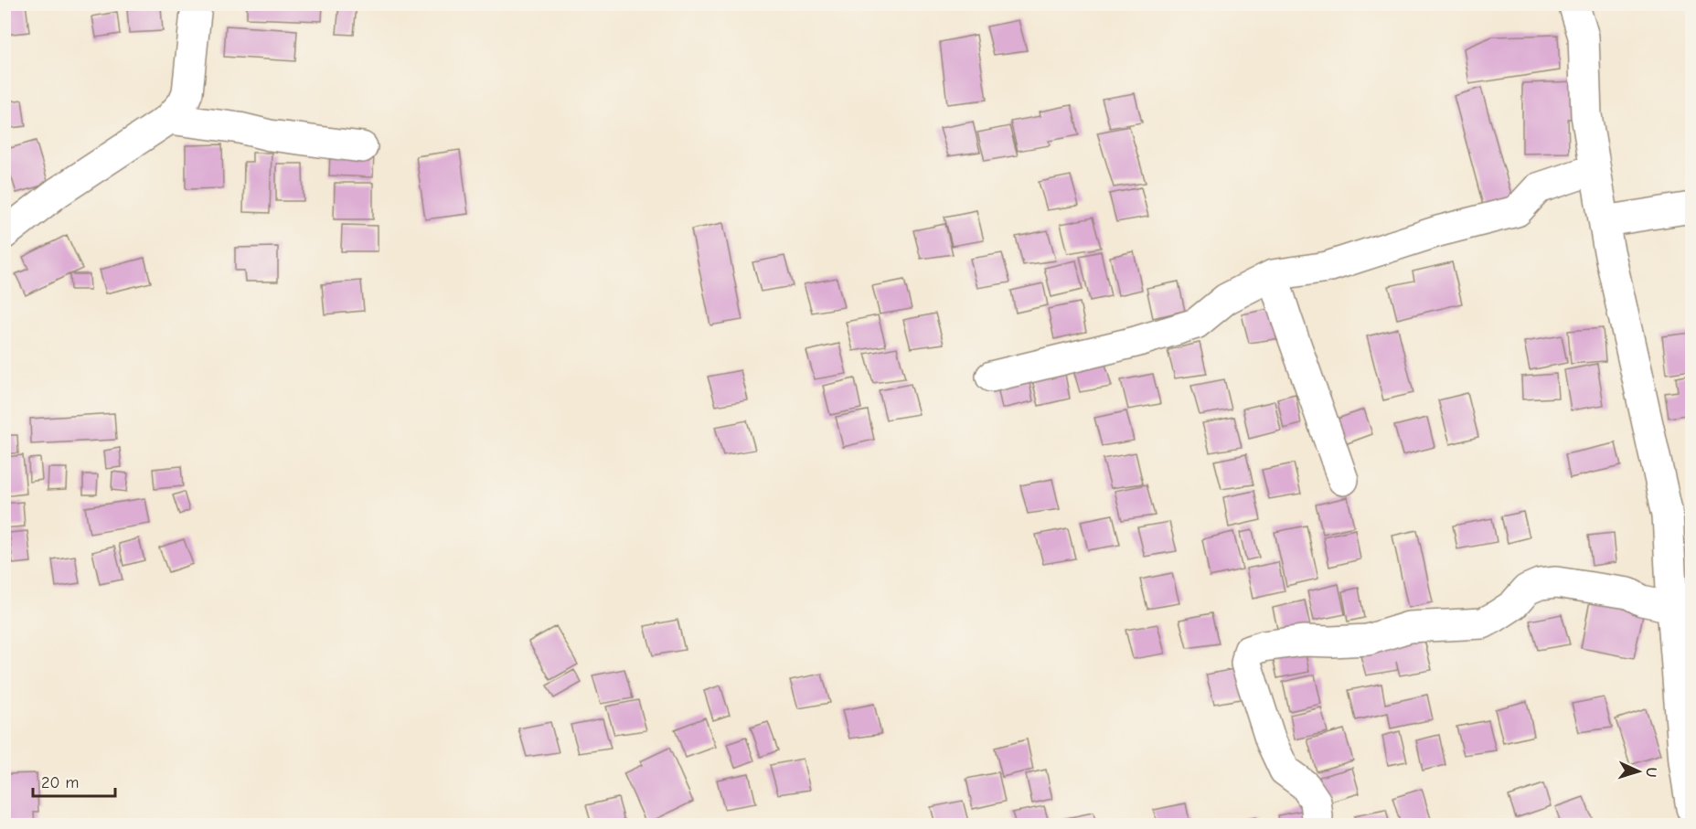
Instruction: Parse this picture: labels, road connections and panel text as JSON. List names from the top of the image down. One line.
{"scale_bar":"20 m","north":"right"}
